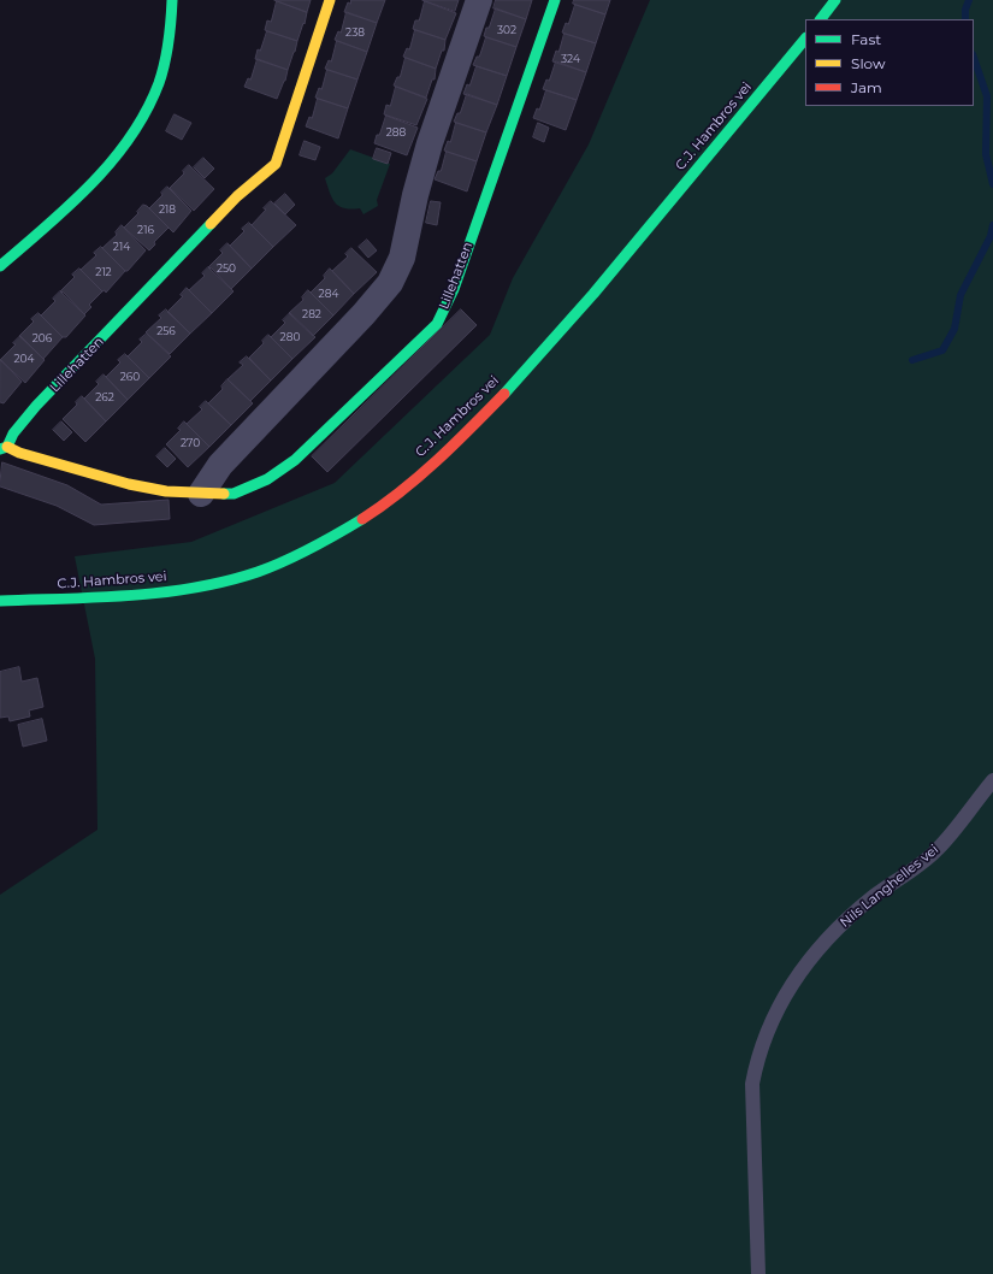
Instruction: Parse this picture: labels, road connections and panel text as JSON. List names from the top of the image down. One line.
{"streets":{"street":["C.J. Hambros vei","Lillehatten"],"lane":["Nils Langhelles vei"]},"house_numbers":["302","238","324","288","218","216","214","250","212","284","282","256","280","206","204","260","262","270"],"legend":["Fast","Slow","Jam"]}
